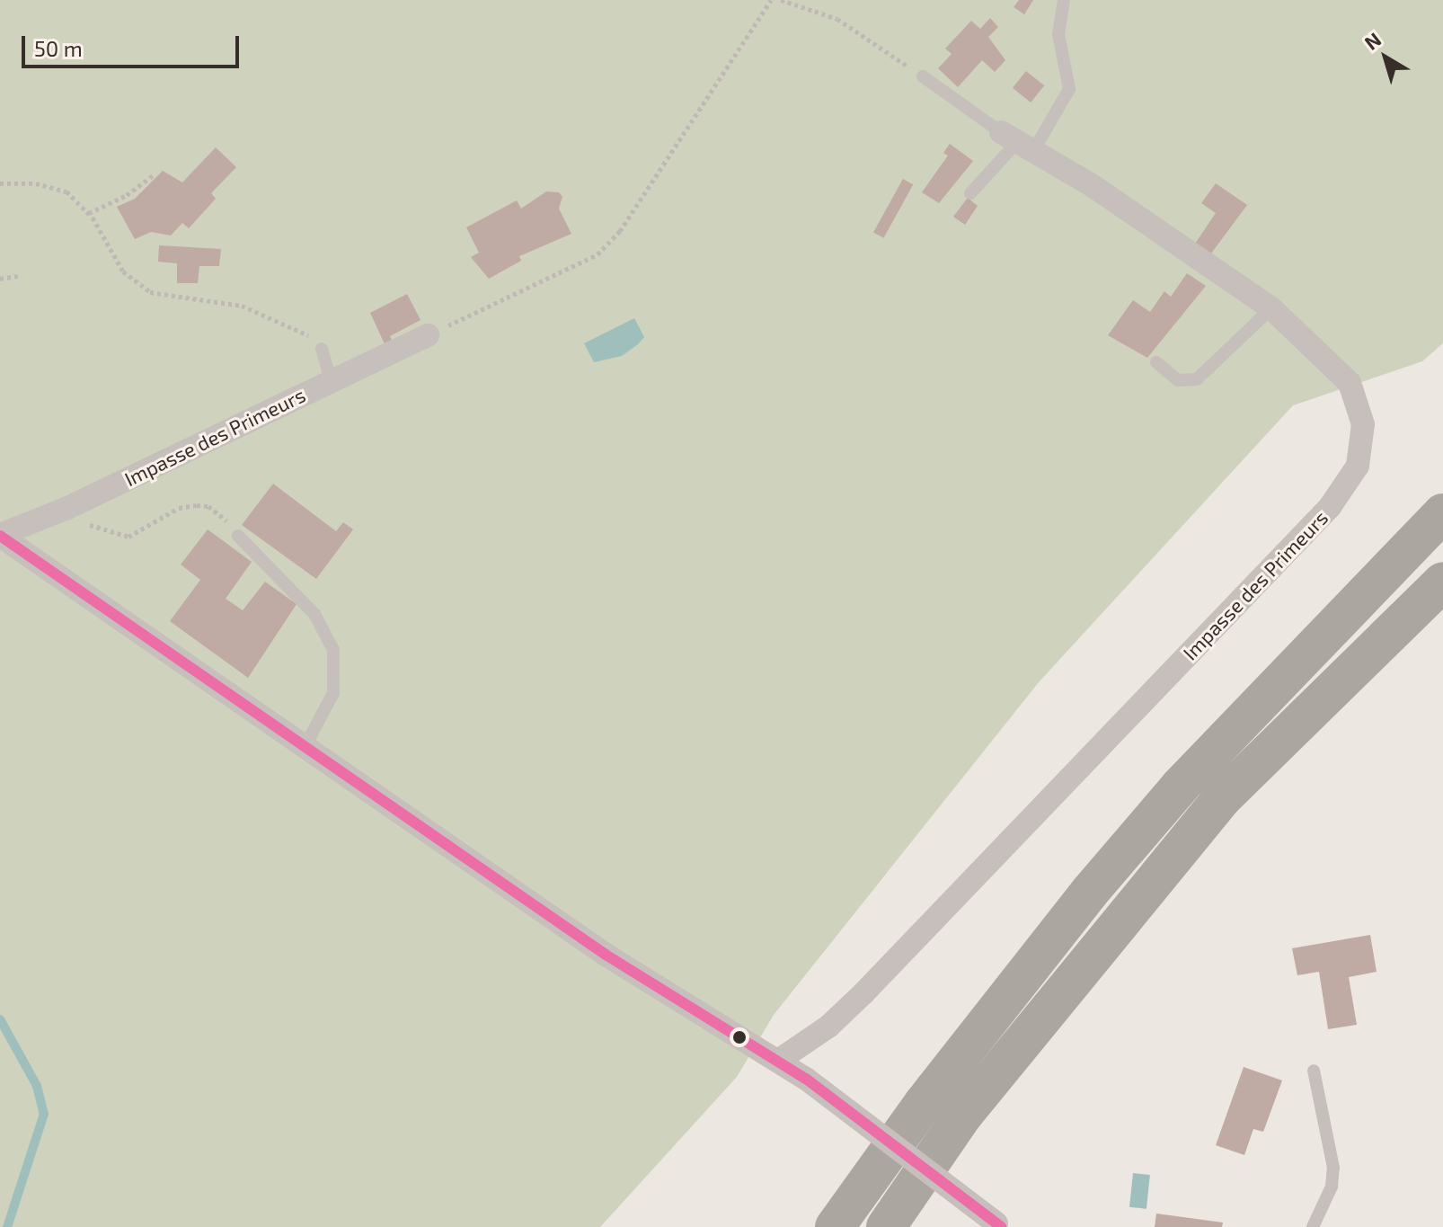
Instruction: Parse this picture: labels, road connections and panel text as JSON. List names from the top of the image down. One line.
{"streets":{"street":["Impasse des Primeurs"]},"scale_bar":"50 m","north":"top left"}
